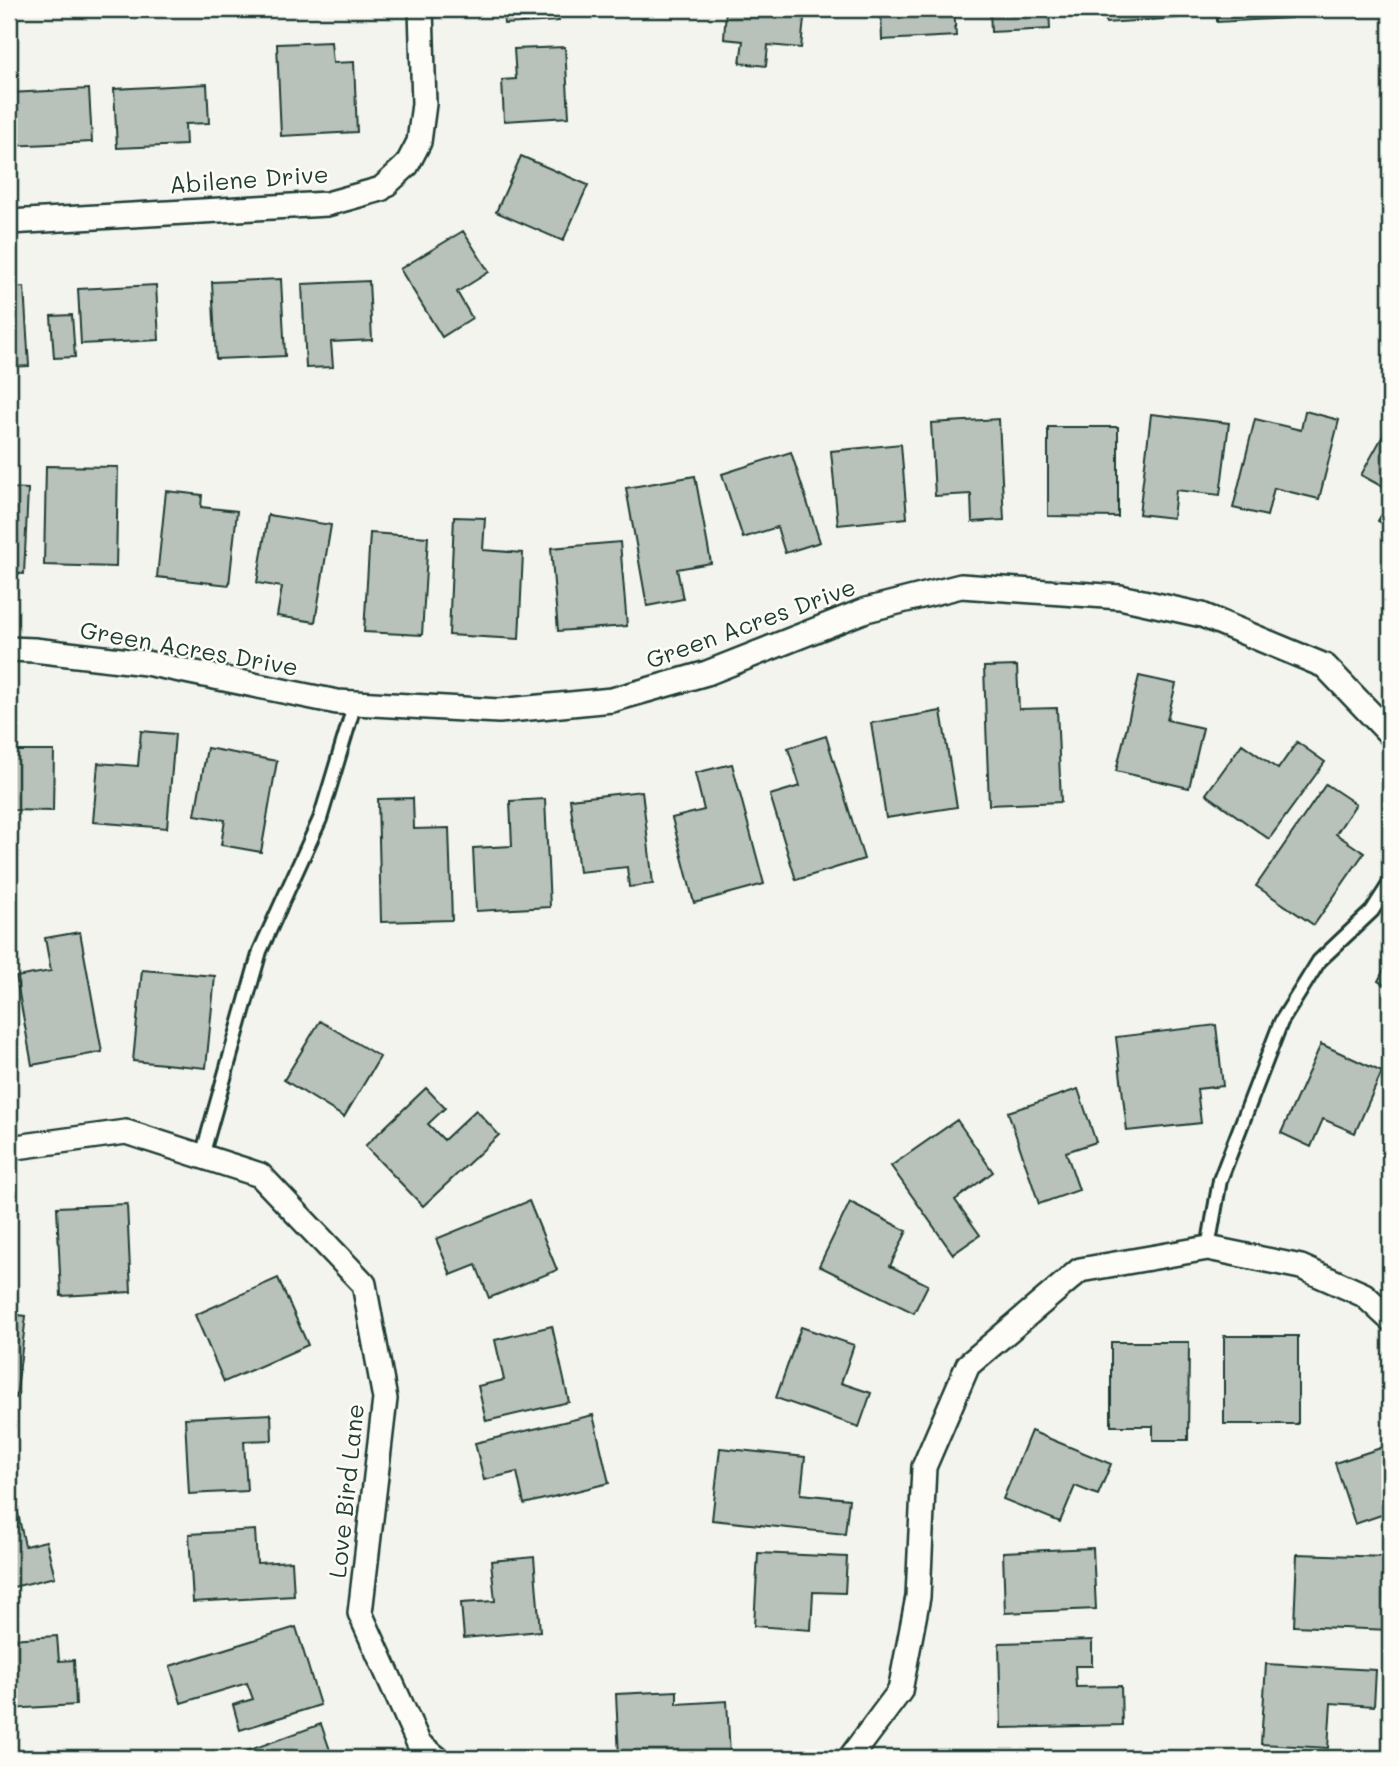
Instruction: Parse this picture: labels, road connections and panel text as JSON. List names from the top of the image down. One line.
{"streets":{"street":["Abilene Drive","Green Acres Drive","Love Bird Lane"]}}
